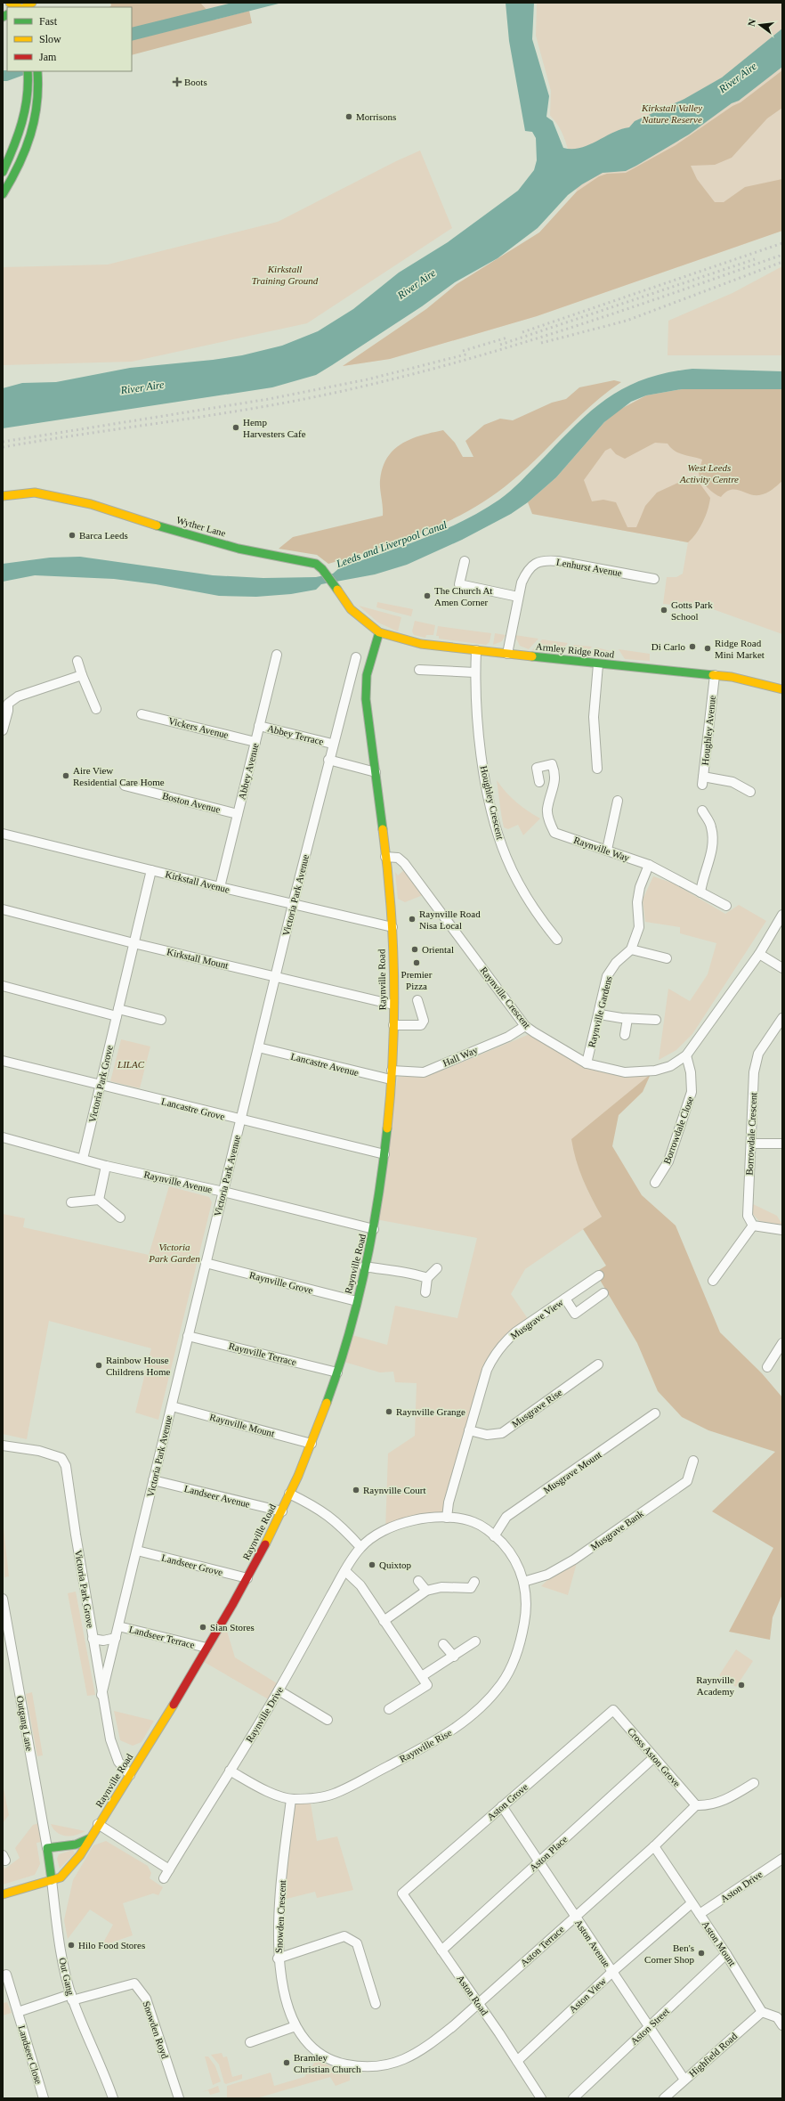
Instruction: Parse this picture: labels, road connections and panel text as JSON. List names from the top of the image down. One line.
{"streets":{"street":["Wyther Lane","Lenhurst Avenue","Armley Ridge Road","Vickers Avenue","Houghley Avenue","Abbey Terrace","Abbey Avenue","Boston Avenue","Houghley Crescent","Raynville Way","Kirkstall Avenue","Victoria Park Avenue","Kirkstall Mount","Raynville Road","Raynville Crescent","Raynville Gardens","Hall Way","Lancastre Avenue","Victoria Park Grove","Lancastre Grove","Borrowdale Close","Borrowdale Crescent","Raynville Avenue","Raynville Grove","Musgrave View","Raynville Terrace","Musgrave Rise","Raynville Mount","Musgrave Mount","Landseer Avenue","Musgrave Bank","Landseer Grove","Landseer Terrace","Raynville Drive","Outgang Lane","Raynville Rise","Cross Aston Grove","Aston Grove","Aston Place","Aston Drive","Snowden Crescent","Aston Avenue","Aston Mount","Aston Terrace","Out Gang","Aston Road","Aston View","Aston Street","Snowden Royd","Landseer Close","Highfield Road"]},"crossings":[["Wyther Lane","Armley Ridge Road"],["Lenhurst Avenue","Armley Ridge Road"],["Armley Ridge Road","Houghley Avenue"],["Armley Ridge Road","Houghley Crescent"],["Armley Ridge Road","Raynville Road"],["Vickers Avenue","Abbey Avenue"],["Abbey Terrace","Abbey Avenue"],["Abbey Terrace","Victoria Park Avenue"],["Abbey Avenue","Boston Avenue"],["Abbey Avenue","Kirkstall Avenue"],["Raynville Way","Raynville Gardens"],["Kirkstall Avenue","Victoria Park Avenue"],["Kirkstall Avenue","Raynville Road"],["Kirkstall Avenue","Victoria Park Grove"],["Victoria Park Avenue","Kirkstall Mount"],["Victoria Park Avenue","Lancastre Avenue"],["Victoria Park Avenue","Victoria Park Grove"],["Victoria Park Avenue","Lancastre Grove"],["Victoria Park Avenue","Raynville Avenue"],["Victoria Park Avenue","Raynville Grove"],["Victoria Park Avenue","Raynville Terrace"],["Victoria Park Avenue","Raynville Mount"],["Victoria Park Avenue","Landseer Avenue"],["Victoria Park Avenue","Landseer Grove"],["Victoria Park Avenue","Landseer Terrace"],["Kirkstall Mount","Raynville Road"],["Kirkstall Mount","Victoria Park Grove"],["Raynville Road","Raynville Crescent"],["Raynville Road","Hall Way"],["Raynville Road","Lancastre Avenue"],["Raynville Road","Victoria Park Grove"],["Raynville Road","Lancastre Grove"],["Raynville Road","Raynville Avenue"],["Raynville Road","Raynville Grove"],["Raynville Road","Raynville Terrace"],["Raynville Road","Raynville Mount"],["Raynville Road","Landseer Avenue"],["Raynville Road","Landseer Grove"],["Raynville Road","Landseer Terrace"],["Raynville Road","Out Gang"],["Raynville Crescent","Raynville Gardens"],["Raynville Crescent","Hall Way"],["Raynville Crescent","Borrowdale Close"],["Hall Way","Lancastre Avenue"],["Victoria Park Grove","Lancastre Grove"],["Victoria Park Grove","Raynville Avenue"],["Musgrave View","Musgrave Rise"],["Musgrave View","Raynville Rise"],["Musgrave Mount","Raynville Rise"],["Musgrave Bank","Raynville Rise"],["Raynville Drive","Raynville Rise"],["Outgang Lane","Out Gang"],["Raynville Rise","Snowden Crescent"],["Cross Aston Grove","Aston Grove"],["Cross Aston Grove","Aston Place"],["Cross Aston Grove","Aston Terrace"],["Aston Grove","Aston Avenue"],["Aston Grove","Aston Road"],["Aston Place","Aston Avenue"],["Aston Place","Aston Road"],["Aston Drive","Aston Mount"],["Snowden Crescent","Aston Terrace"],["Snowden Crescent","Aston Road"],["Aston Avenue","Aston Terrace"],["Aston Avenue","Aston View"],["Aston Avenue","Aston Street"],["Aston Avenue","Highfield Road"],["Aston Mount","Aston Terrace"],["Aston Mount","Aston View"],["Aston Mount","Aston Street"],["Aston Mount","Highfield Road"],["Aston Terrace","Aston Road"],["Out Gang","Snowden Royd"],["Aston Road","Aston View"]],"water":["River Aire","Leeds and Liverpool Canal"],"parks":["Kirkstall Valley Nature Reserve","Kirkstall Training Ground","West Leeds Activity Centre","LILAC","Victoria Park Garden"],"places":{"health":["Boots"],"other":["Morrisons","Hemp Harvesters Cafe","Barca Leeds","The Church At Amen Corner","Gotts Park School","Di Carlo","Ridge Road Mini Market","Aire View Residential Care Home","Raynville Road Nisa Local","Oriental","Premier Pizza","Rainbow House Childrens Home","Raynville Grange","Raynville Court","Quixtop","Sian Stores","Raynville Academy","Hilo Food Stores","Ben's Corner Shop","Bramley Christian Church"]},"legend":["Fast","Slow","Jam"],"north":"left"}
